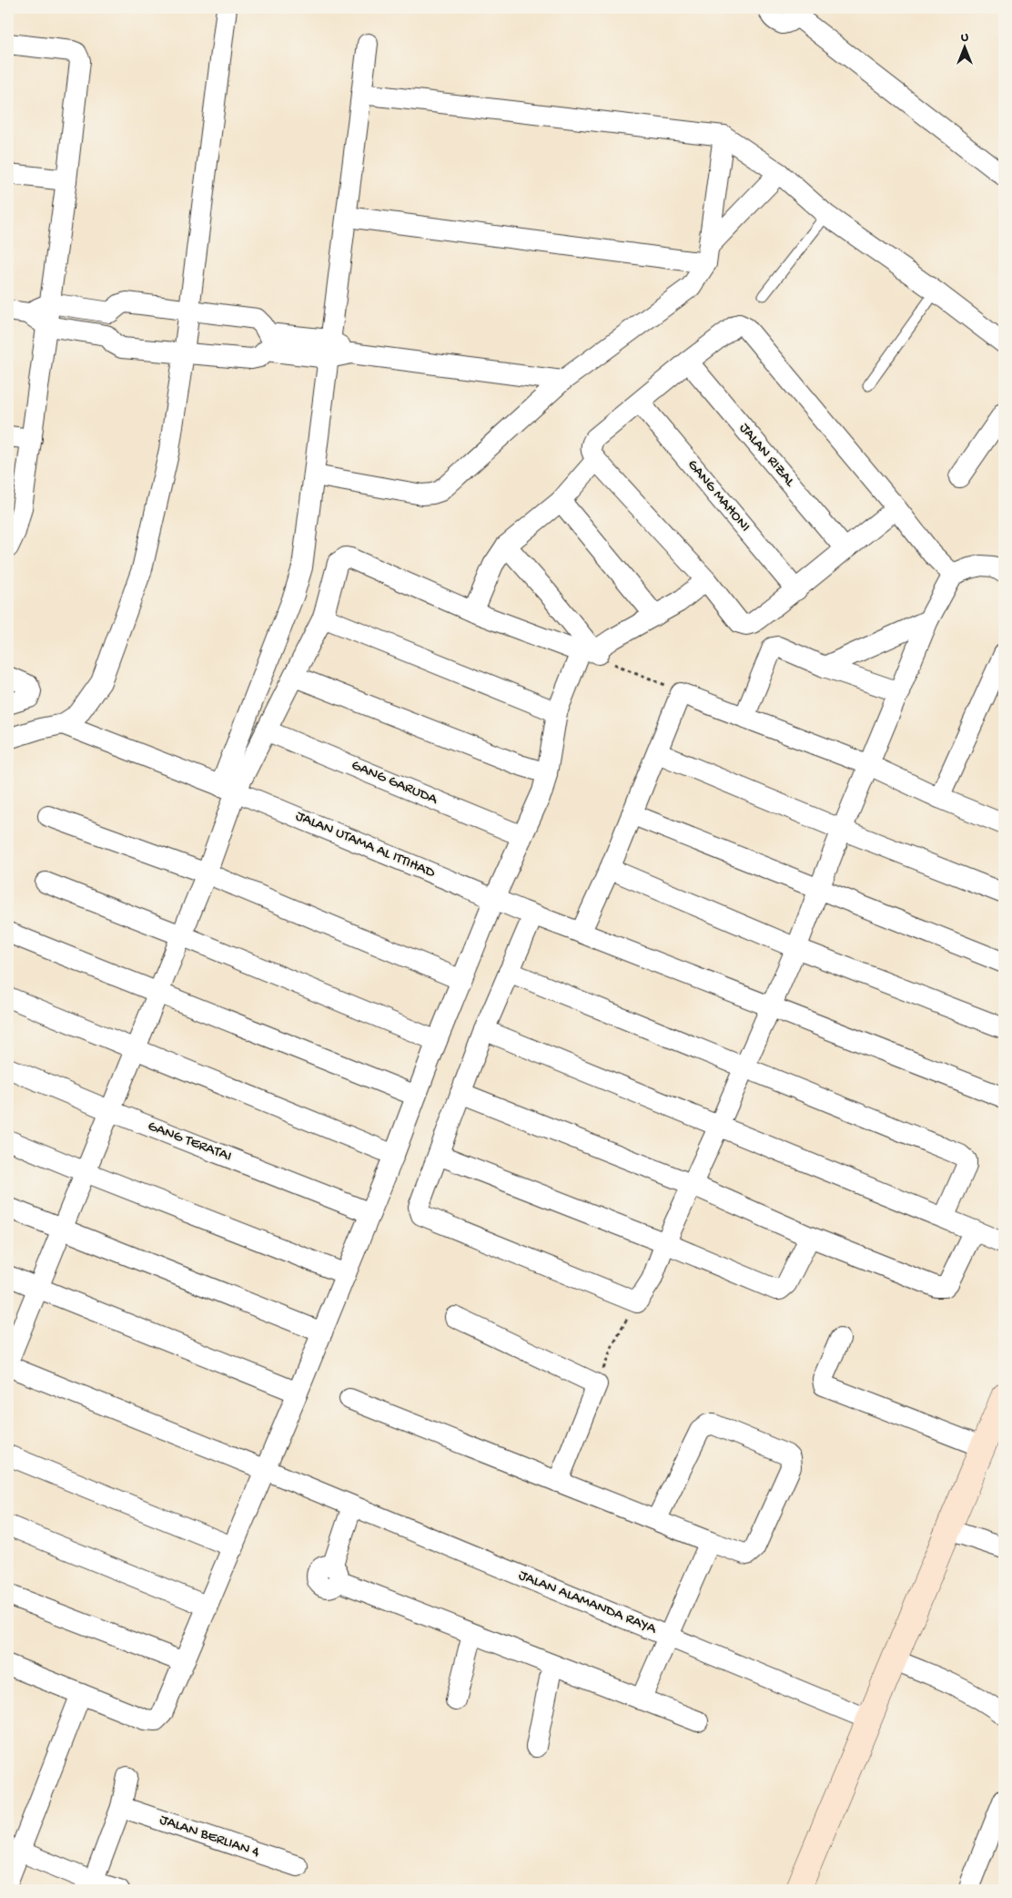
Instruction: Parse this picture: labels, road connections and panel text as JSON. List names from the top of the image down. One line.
{"streets":{"street":["JALAN RIZAL","GANG MAHONI","GANG GARUDA","JALAN UTAMA AL ITTIHAD","GANG TERATAI","JALAN ALAMANDA RAYA","JALAN BERLIAN 4"]},"north":"top"}
